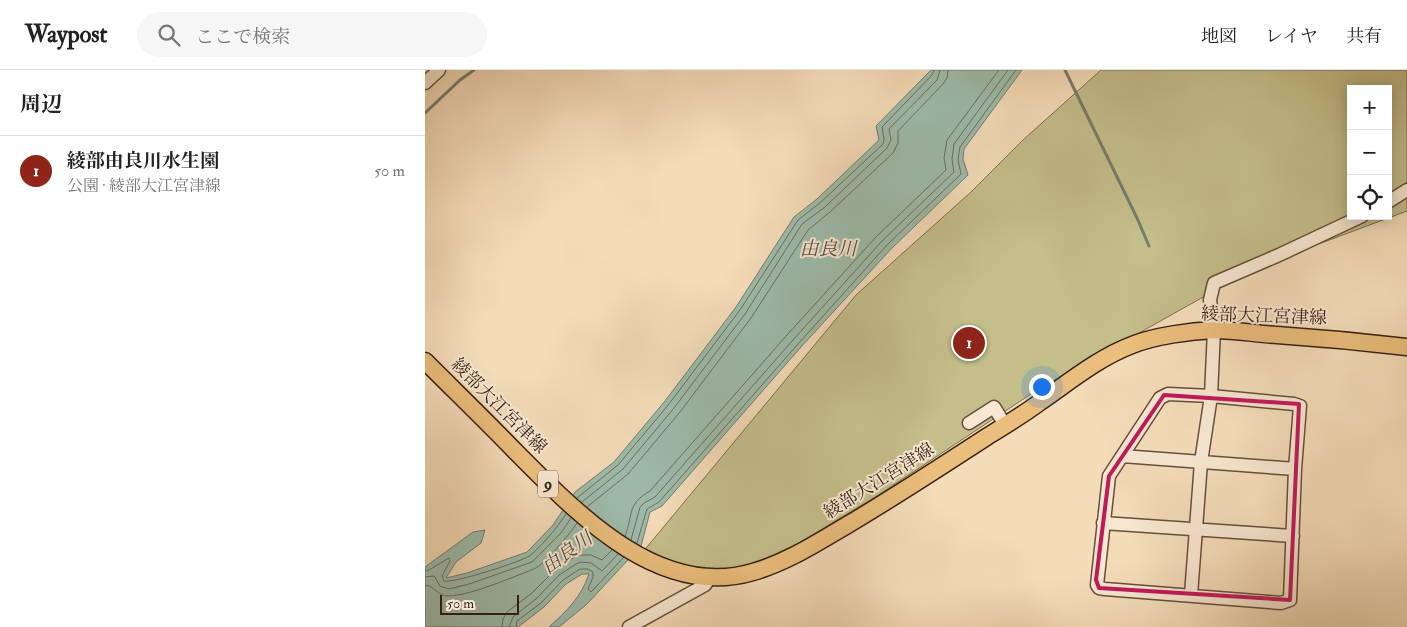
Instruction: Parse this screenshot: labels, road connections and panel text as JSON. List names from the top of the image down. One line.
{"streets":{"main road":["綾部大江宮津線","9"]},"water":["由良川"],"scale_bar":"50 m","page":{"header":"Waypost","search":"ここで検索","nav":["地図","レイヤ","共有"],"heading":"周辺","map_buttons":["+","−"],"list":[{"mark":"1","name":"綾部由良川水生園","note":"公園 · 綾部大江宮津線","value":"50 m"}],"pins":"1","scale":"50 m"}}
